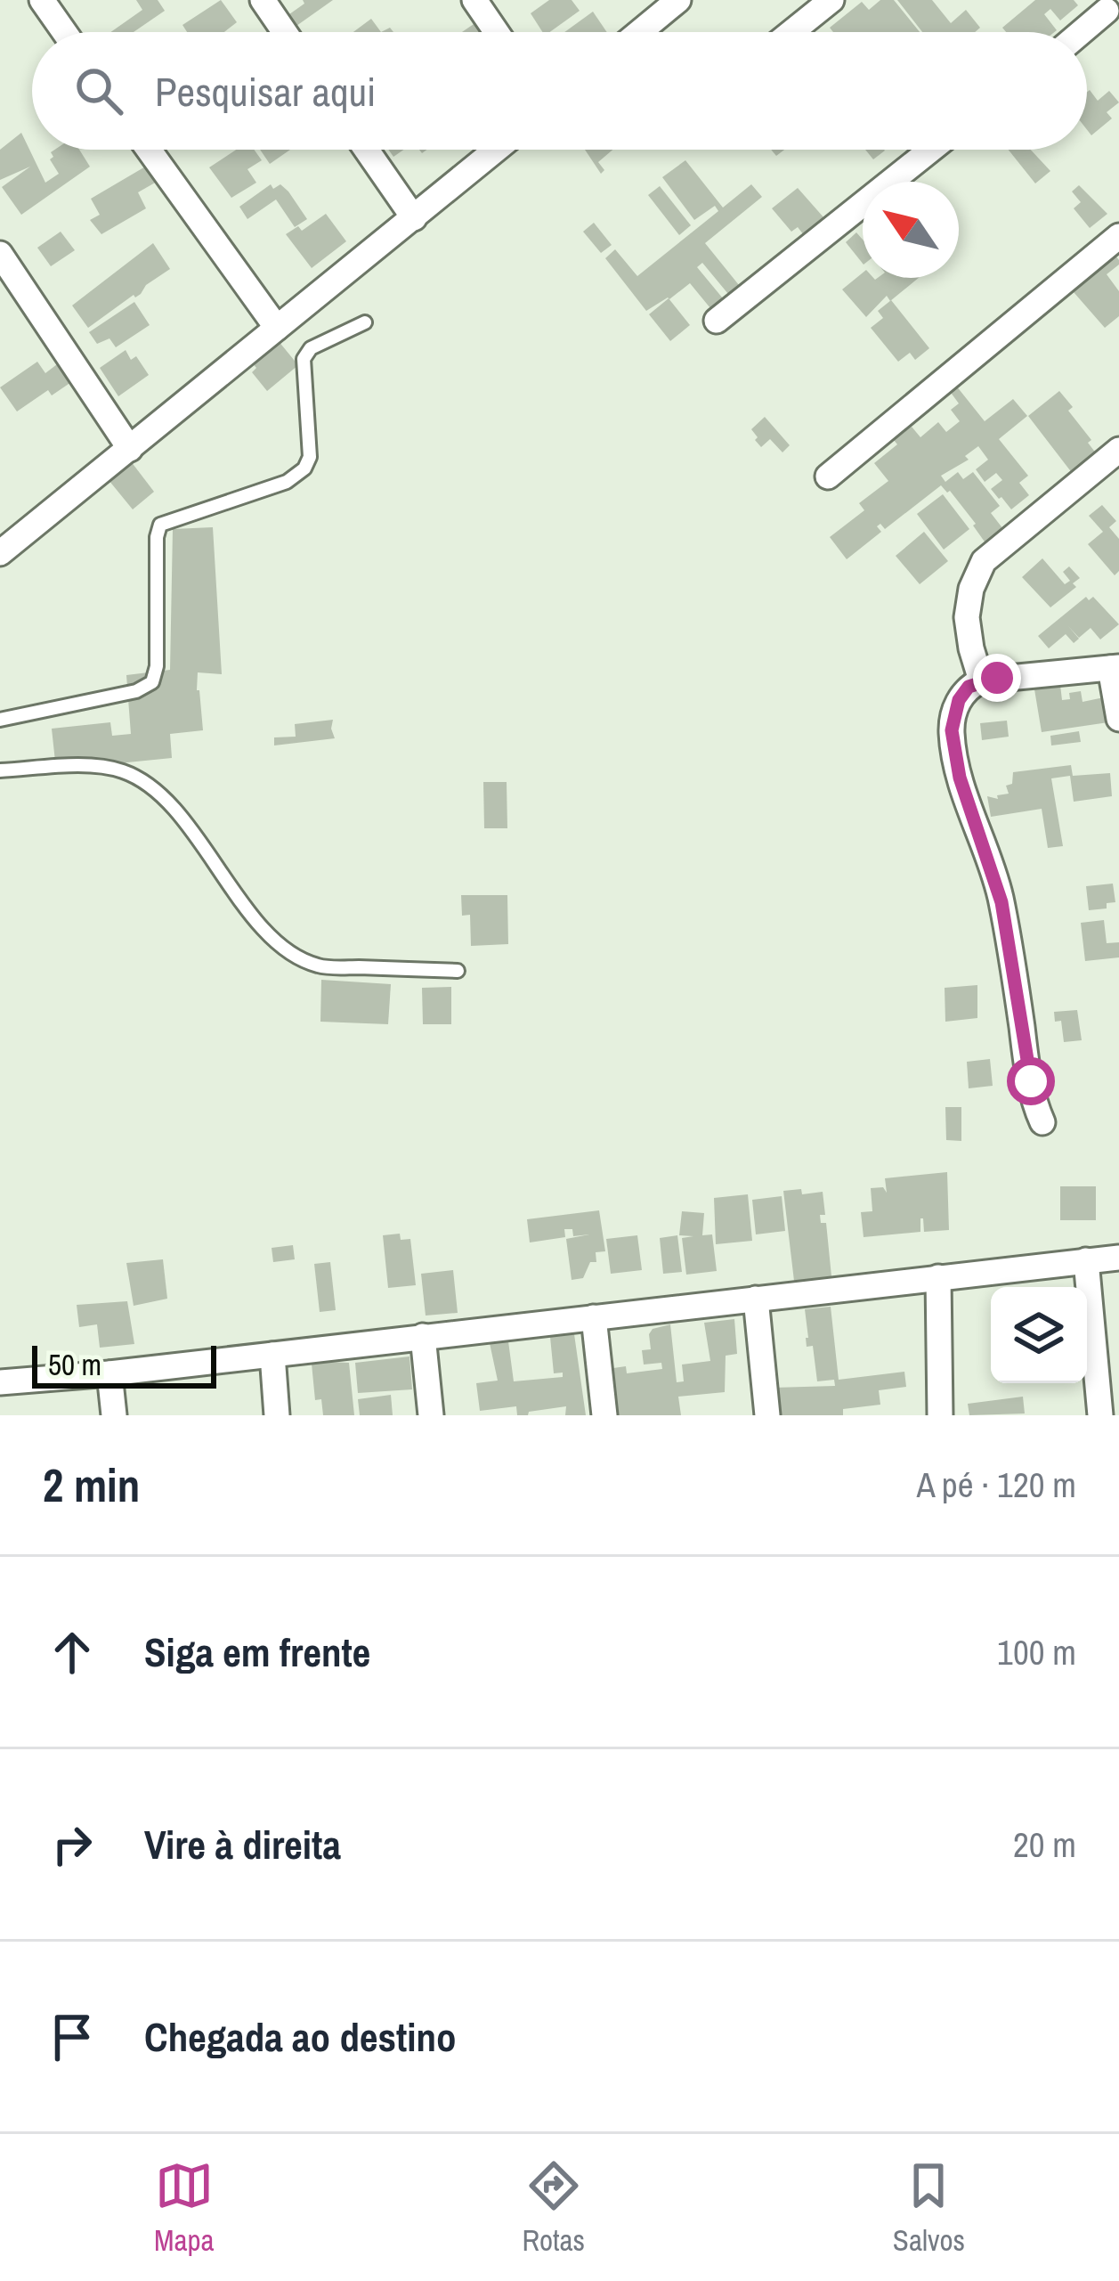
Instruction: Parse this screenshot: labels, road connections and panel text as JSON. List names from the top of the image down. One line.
{"scale_bar":"50 m","north":"top left","page":{"search":"Pesquisar aqui","scale":"50 m","heading":["2 min","A pé · 120 m"],"list":[["Siga em frente","100 m"],["Vire à direita","20 m"],"Chegada ao destino"],"nav":["Mapa","Rotas","Salvos"]}}
